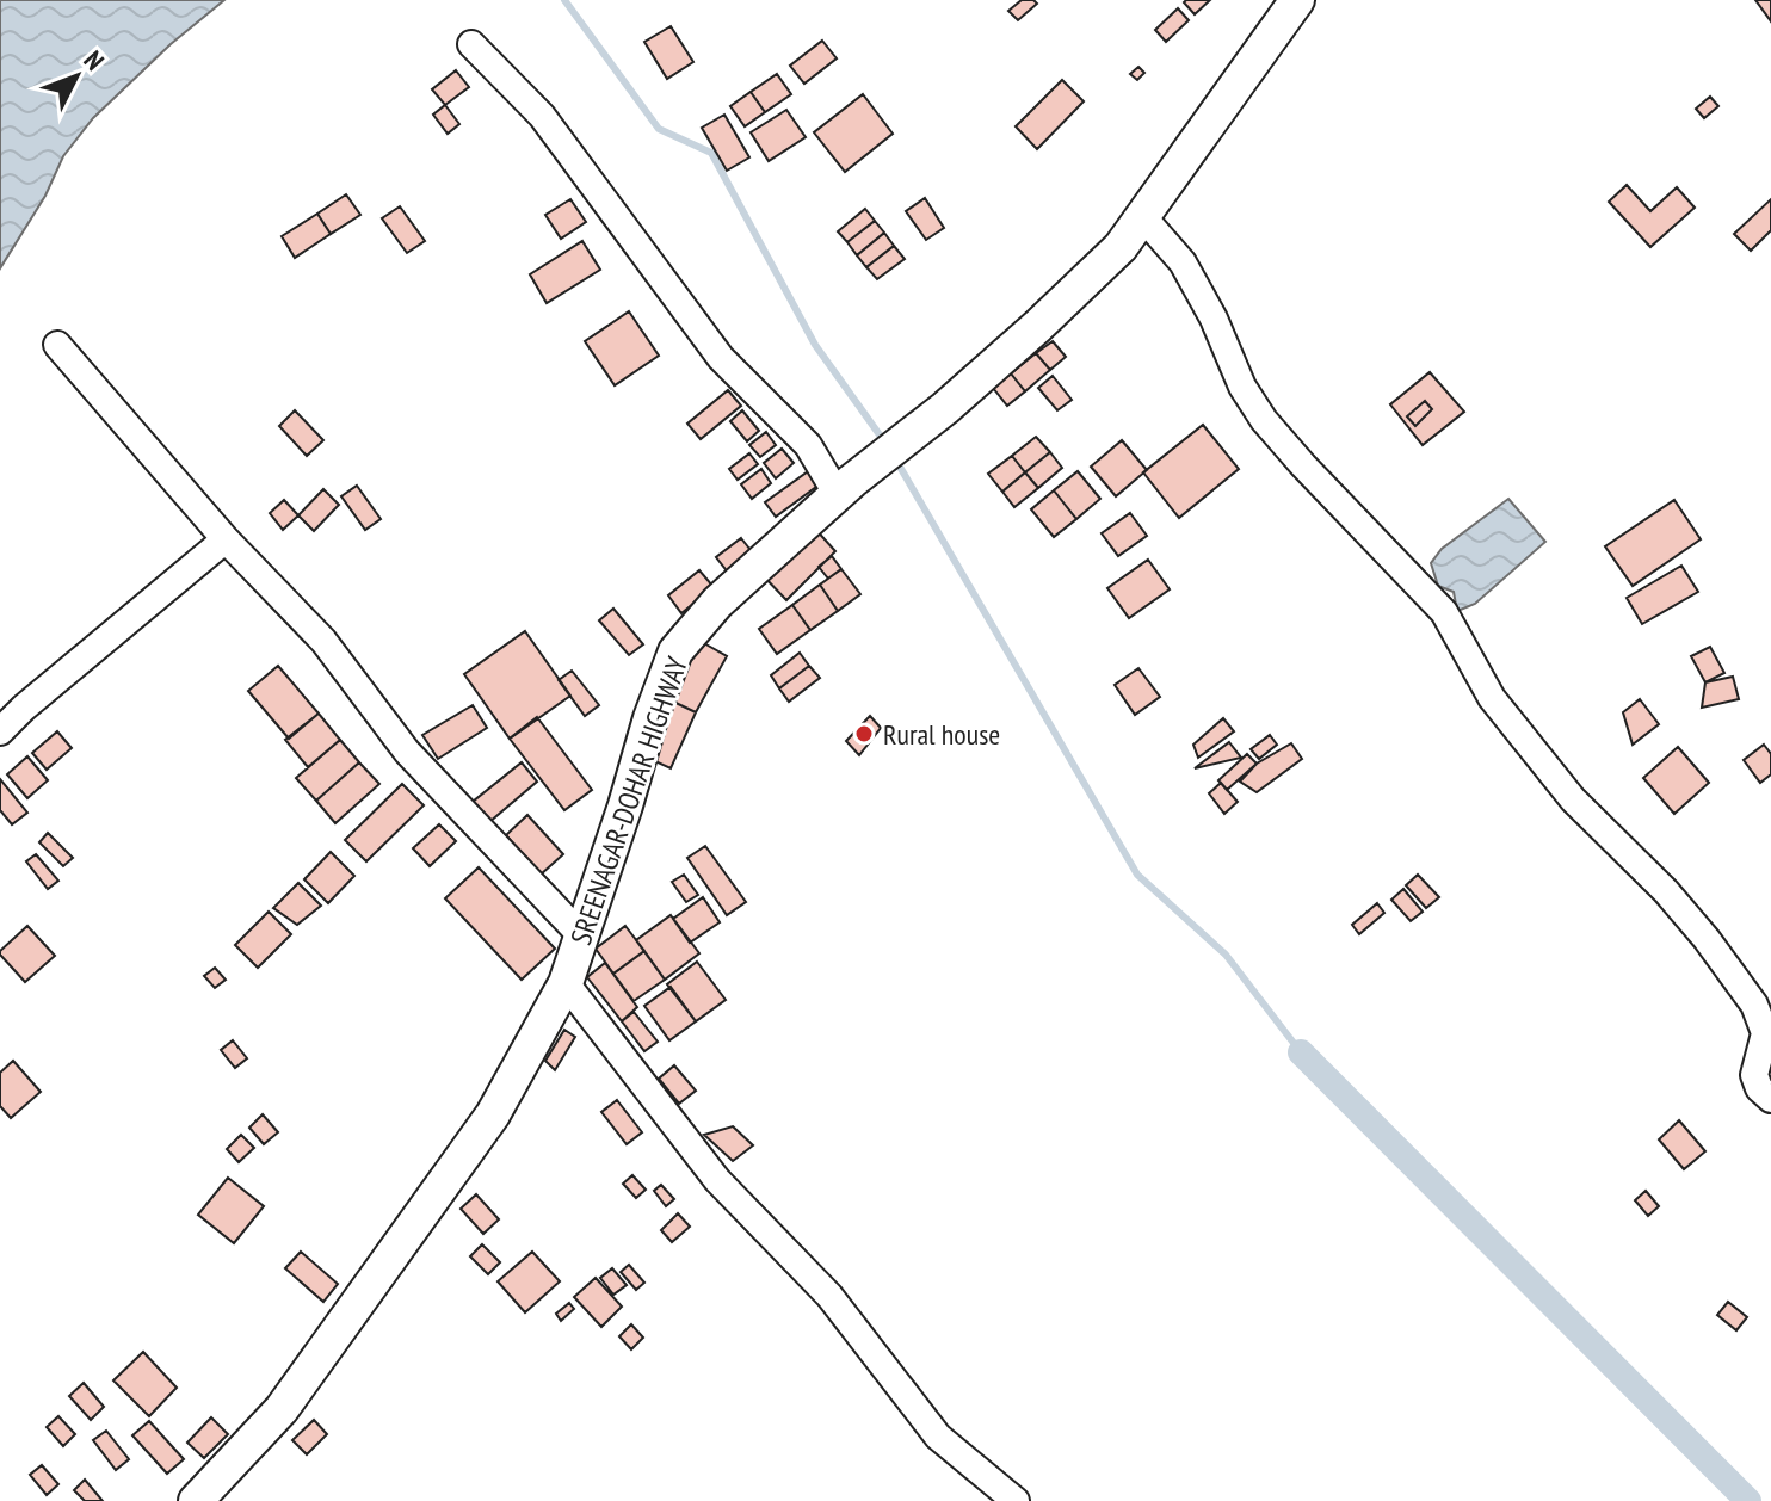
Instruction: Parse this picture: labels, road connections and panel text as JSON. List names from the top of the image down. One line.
{"streets":{"main road":["SREENAGAR-DOHAR HIGHWAY"]},"places":["Rural house"],"north":"top right"}
